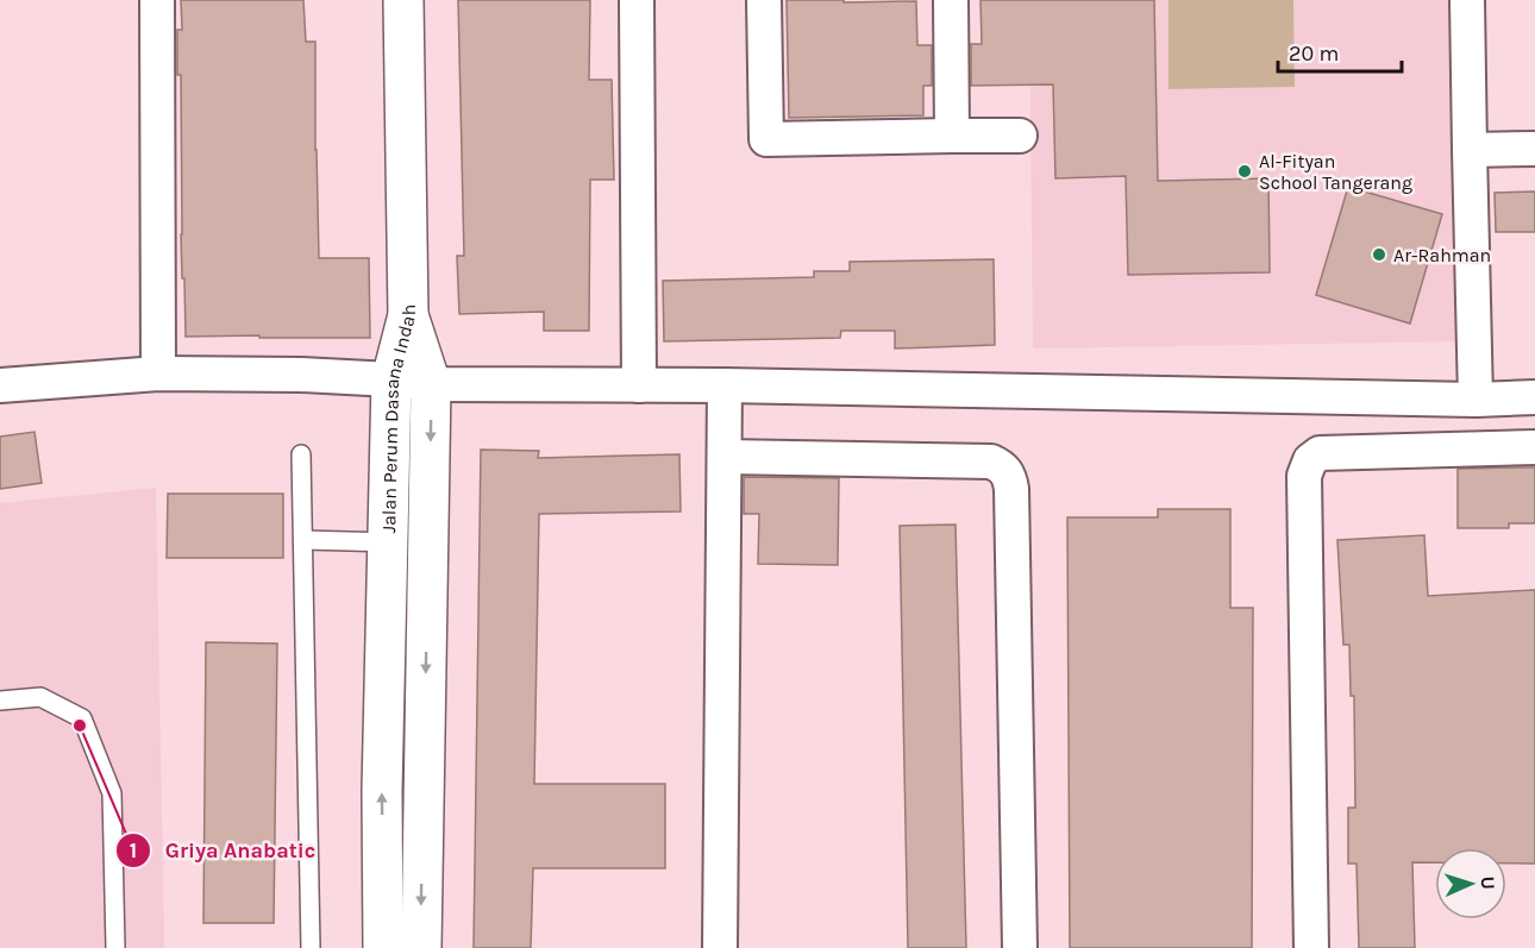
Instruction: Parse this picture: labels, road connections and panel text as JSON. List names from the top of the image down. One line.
{"streets":{"street":["Jalan Perum Dasana Indah"]},"places":["Al-Fityan School Tangerang","Ar-Rahman","Griya Anabatic"],"scale_bar":"20 m","north":"right"}
